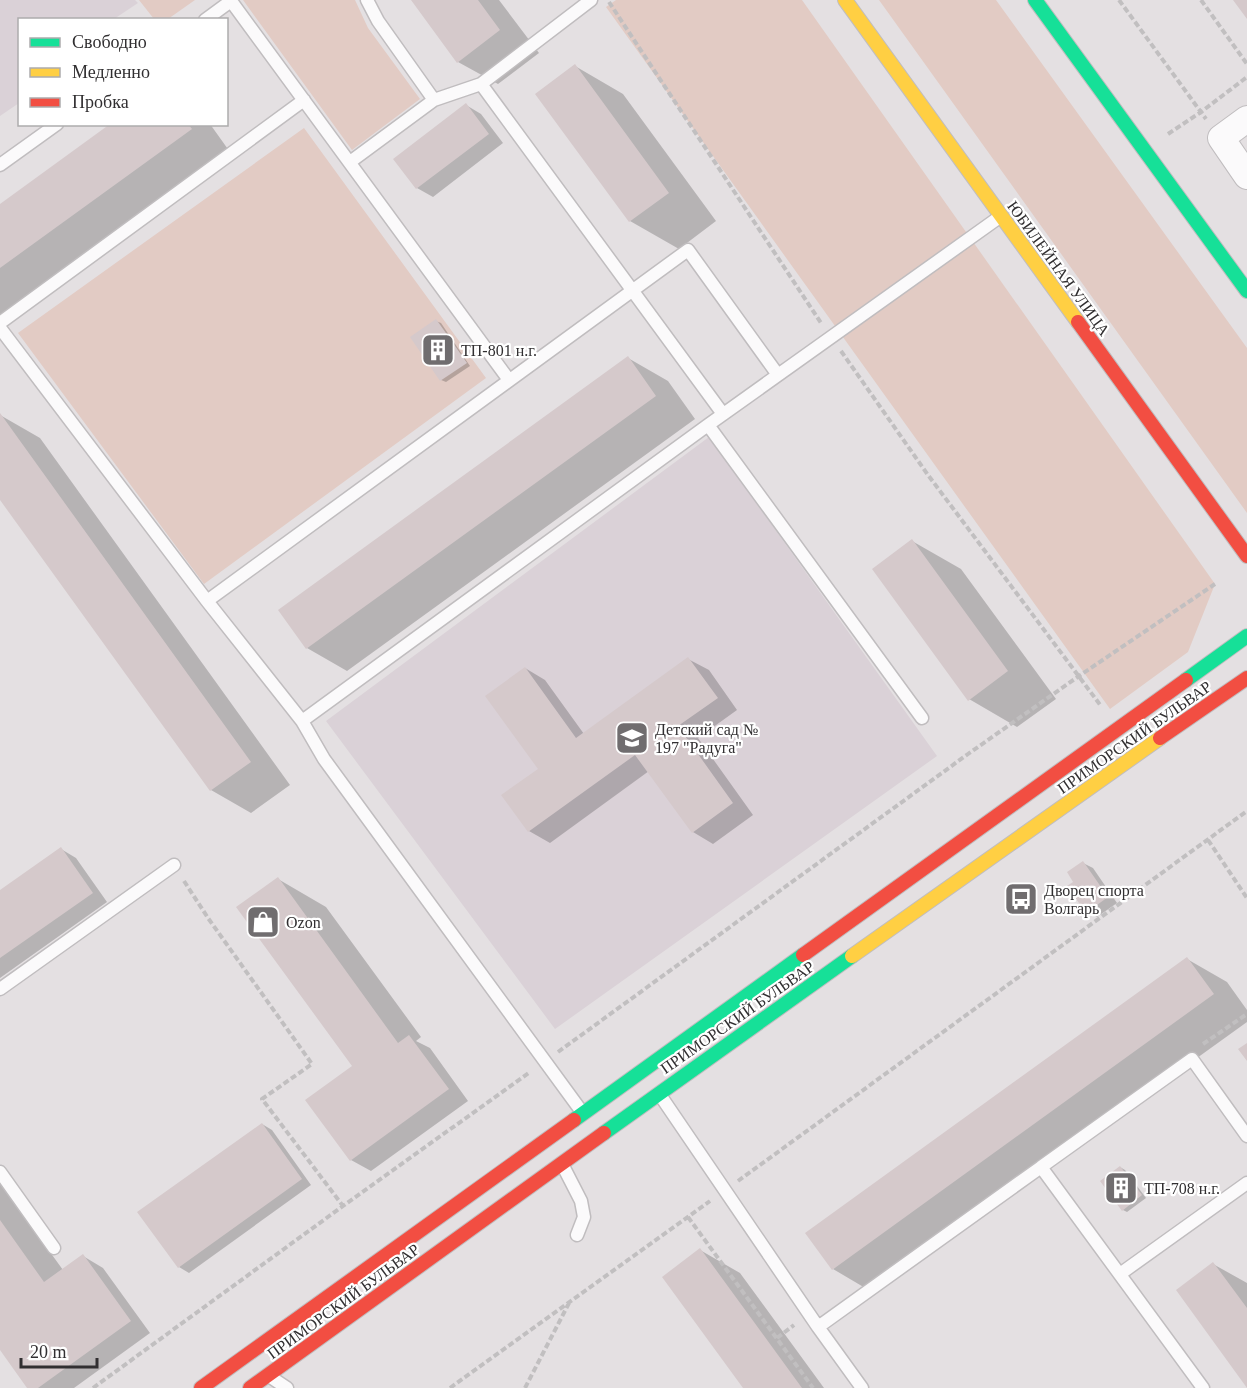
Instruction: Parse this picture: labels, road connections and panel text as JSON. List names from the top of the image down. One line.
{"streets":{"main road":["ЮБИЛЕЙНАЯ УЛИЦА","ПРИМОРСКИЙ БУЛЬВАР"]},"places":{"building":["ТП-801 н.г.","ТП-708 н.г."],"school or university":["Детский сад № 197 \"Радуга\""],"bus stop":["Дворец спорта Волгарь"],"shop":["Ozon"]},"legend":["Свободно","Медленно","Пробка"],"scale_bar":"20 m"}
